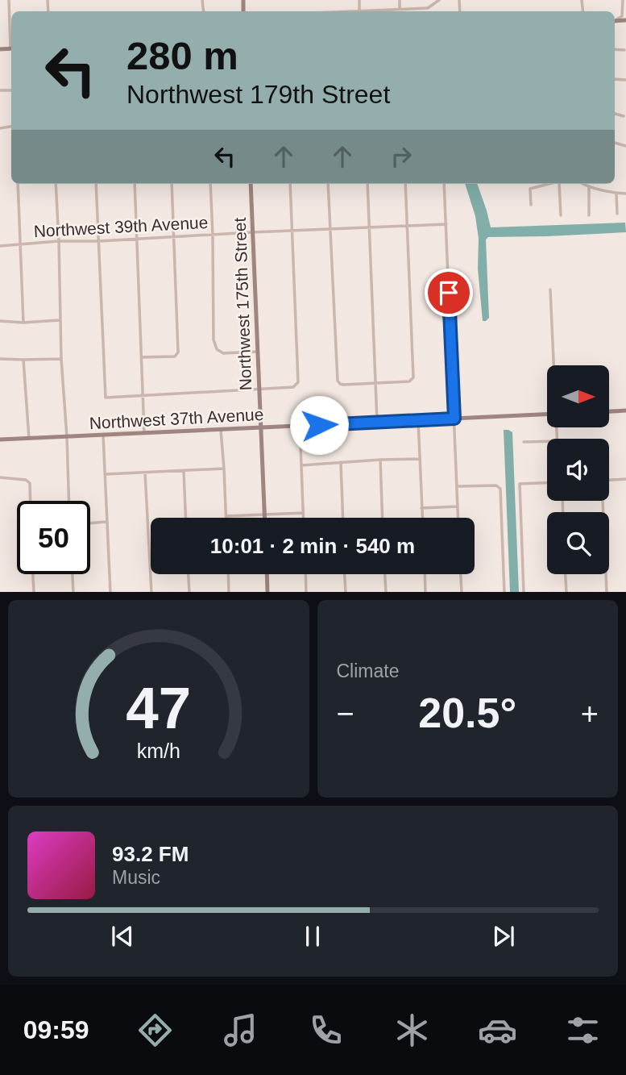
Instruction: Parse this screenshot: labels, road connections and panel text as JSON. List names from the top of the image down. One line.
{"streets":{"main road":["Northwest 175th Street","Northwest 37th Avenue"],"street":["Northwest 39th Avenue"]},"crossings":[["Northwest 39th Avenue","Northwest 175th Street"],["Northwest 175th Street","Northwest 37th Avenue"]],"north":"right","page":{"turn":["280 m","Northwest 179th Street"],"limit":"50","trip":"10:01 · 2 min · 540 m","tile":"Climate","heat":["−","20.5°","+"],"song":["93.2 FM","Music"],"tabs":"09:59","gauge":["47","km/h"]}}
